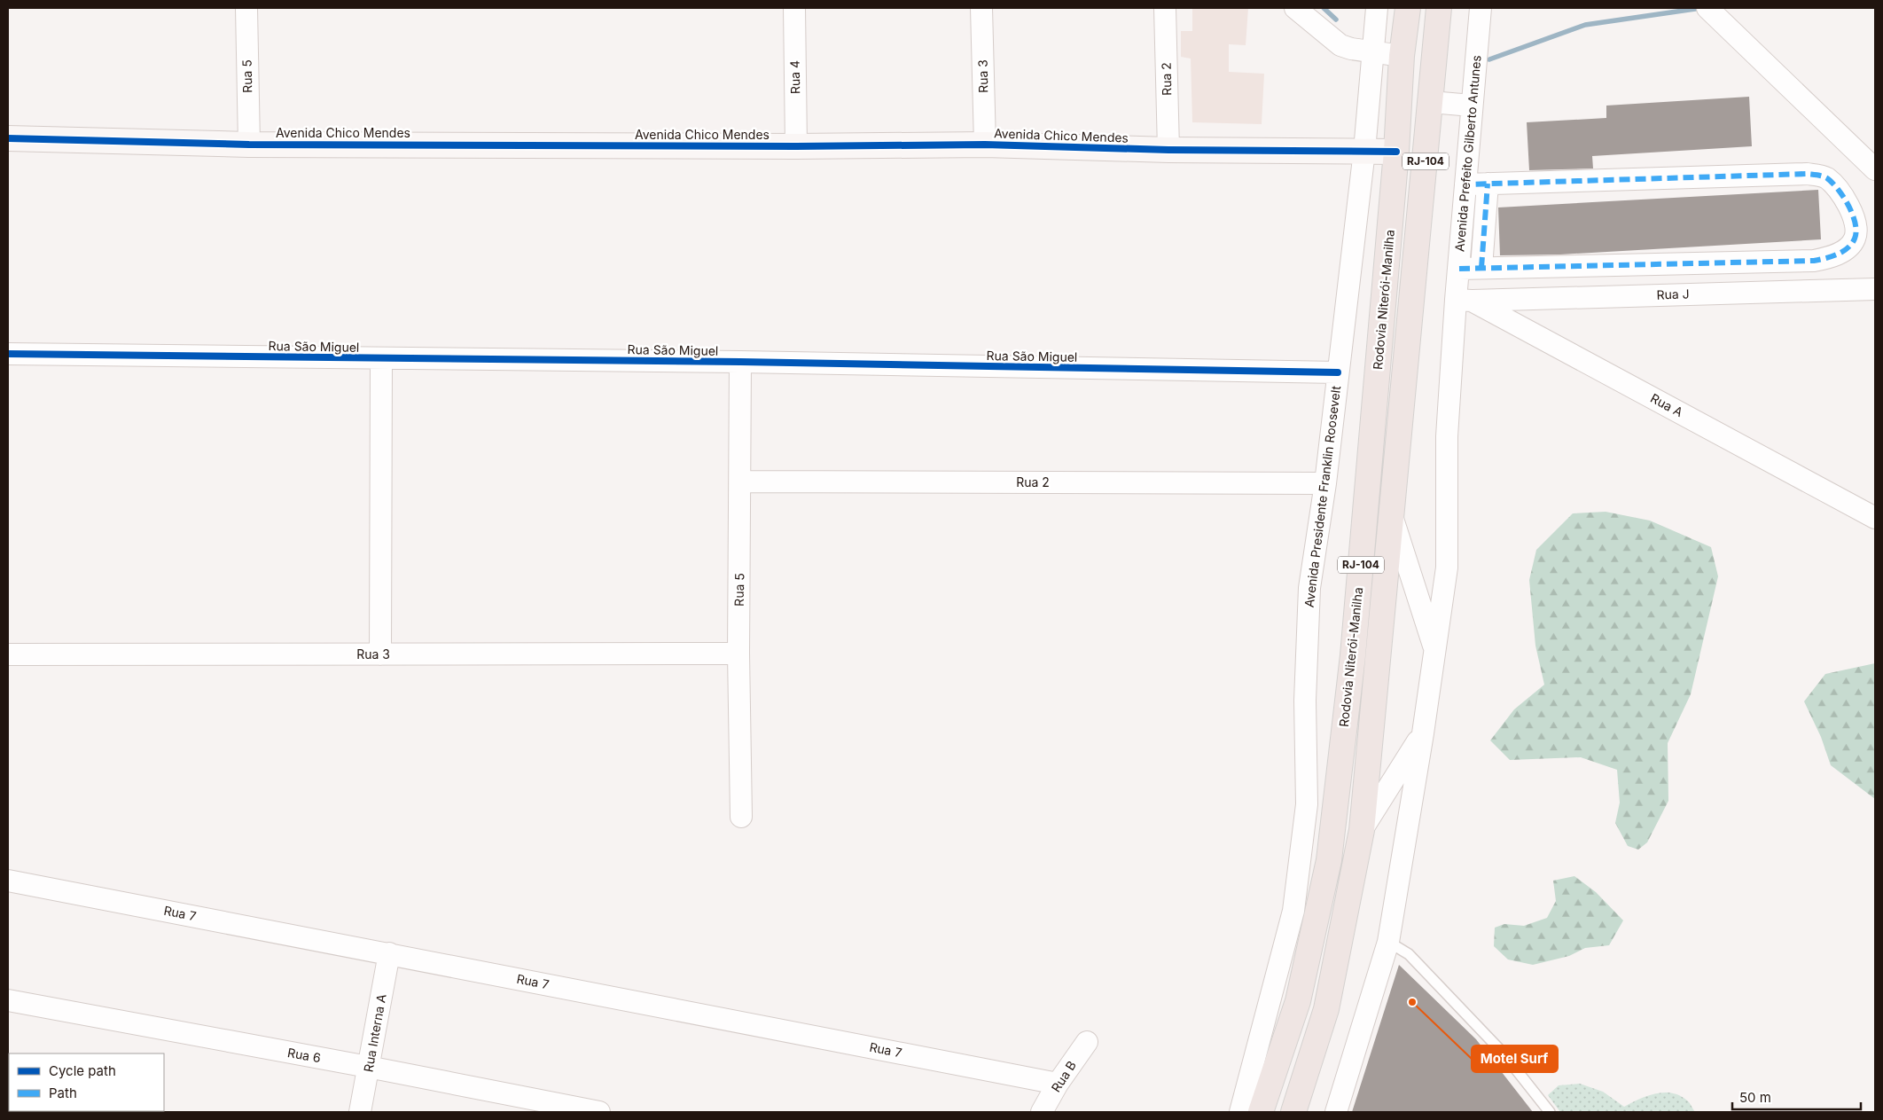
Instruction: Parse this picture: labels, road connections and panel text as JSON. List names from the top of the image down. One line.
{"streets":{"highway":["RJ-104","Rodovia Niterói-Manilha"],"street":["Rua 5","Rua 3","Rua 4","Rua 2","Avenida Chico Mendes","Avenida Prefeito Gilberto Antunes","Rua J","Rua São Miguel","Rua A","Avenida Presidente Franklin Roosevelt","Rua 7","Rua Interna A","Rua 6","Rua B"]},"crossings":[["Rua 5","Rua 3"],["Rua 5","Rua 2"],["Rua 5","Avenida Chico Mendes"],["Rua 5","Rua São Miguel"],["Rua 3","Avenida Chico Mendes"],["Rua 4","Avenida Chico Mendes"],["Rua 2","Avenida Chico Mendes"],["Rua 2","Avenida Presidente Franklin Roosevelt"],["Avenida Chico Mendes","Rodovia Niterói-Manilha"],["Avenida Chico Mendes","Avenida Presidente Franklin Roosevelt"],["Avenida Prefeito Gilberto Antunes","Rua J"],["Avenida Prefeito Gilberto Antunes","Rua A"],["Rua J","Rua A"],["Rua São Miguel","Avenida Presidente Franklin Roosevelt"],["Rua 7","Rua Interna A"],["Rua 7","Rua B"],["Rua Interna A","Rua 6"]],"places":["Motel Surf"],"legend":["Cycle path","Path"],"scale_bar":"50 m"}
